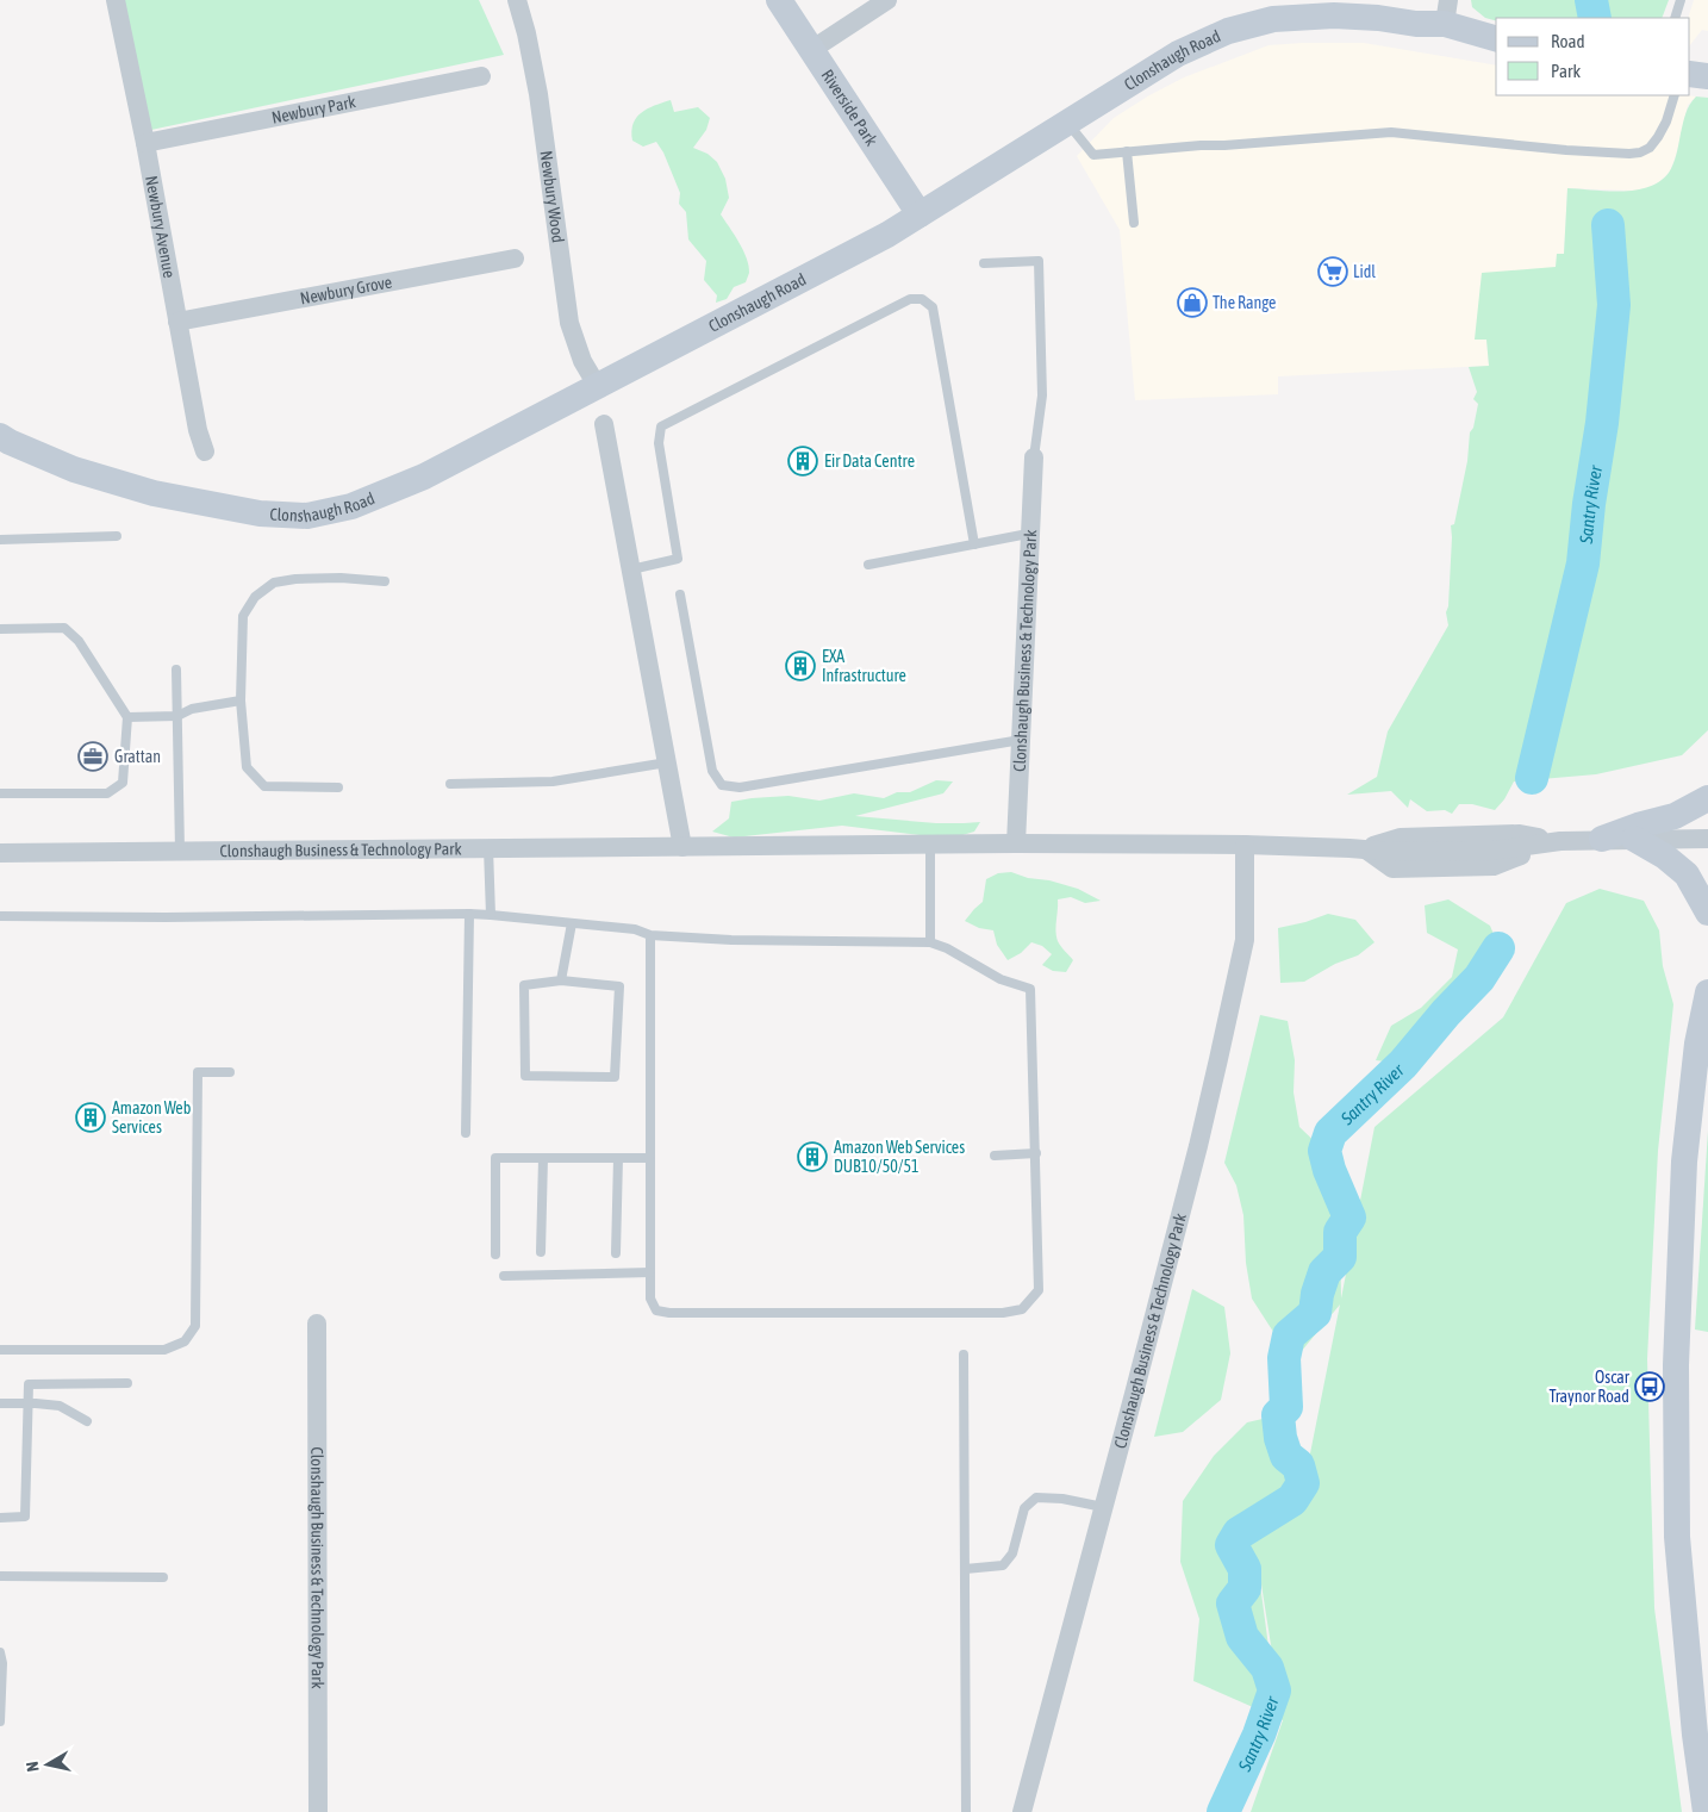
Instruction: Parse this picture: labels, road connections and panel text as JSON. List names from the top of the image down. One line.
{"streets":{"street":["Clonshaugh Road","Riverside Park","Newbury Park","Newbury Wood","Newbury Avenue","Newbury Grove","Clonshaugh Business & Technology Park"]},"crossings":[["Clonshaugh Road","Riverside Park"],["Clonshaugh Road","Newbury Wood"],["Newbury Park","Newbury Avenue"],["Newbury Avenue","Newbury Grove"]],"water":["Santry River"],"places":{"supermarket":["Lidl"],"shop":["The Range"],"building":["Eir Data Centre","EXA Infrastructure","Amazon Web Services","Amazon Web Services DUB10/50/51"],"office":["Grattan"],"bus stop":["Oscar Traynor Road"]},"legend":["Road","Park"],"north":"left"}
